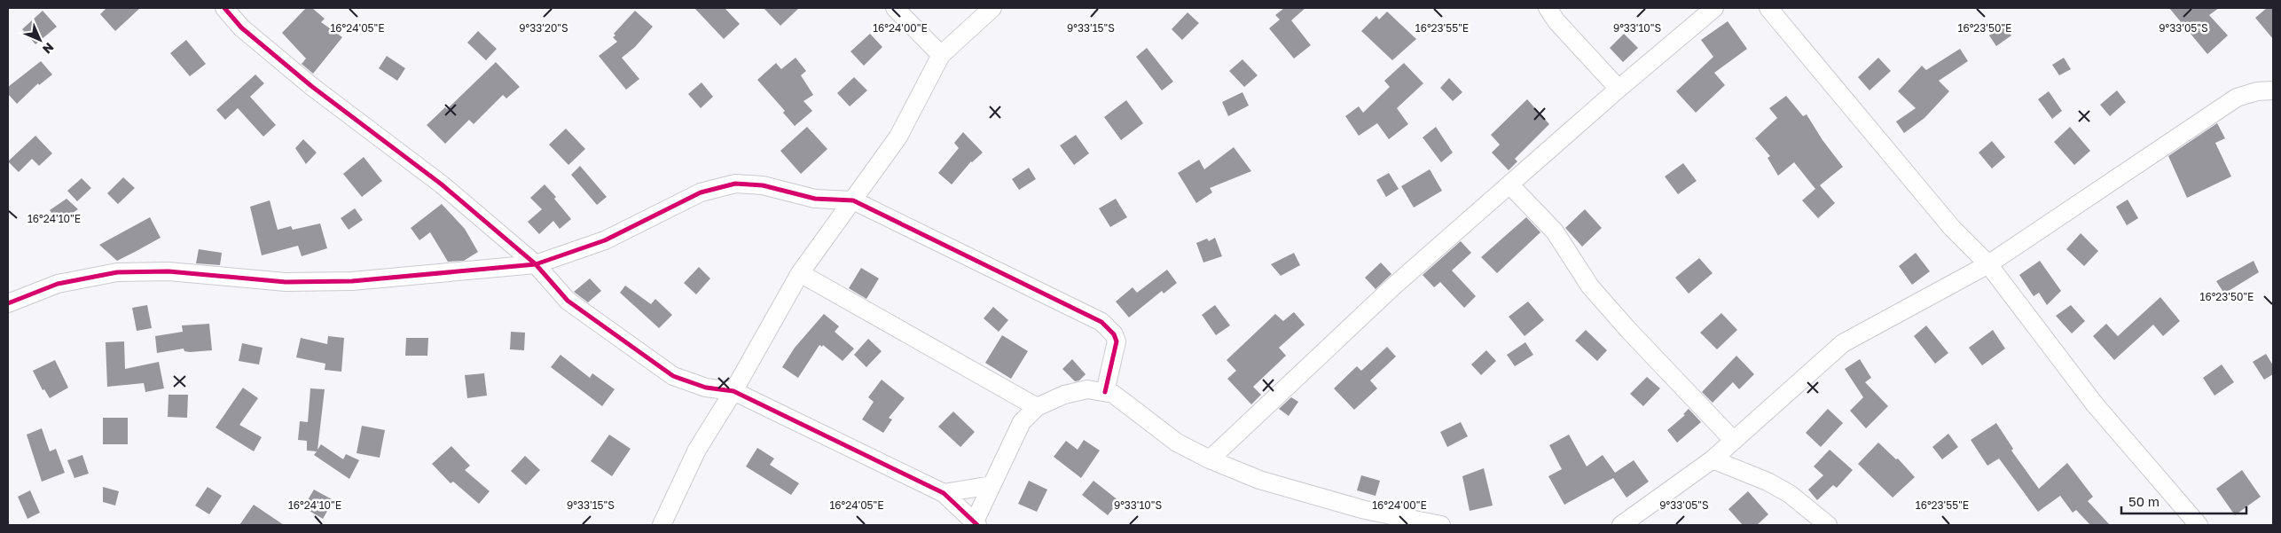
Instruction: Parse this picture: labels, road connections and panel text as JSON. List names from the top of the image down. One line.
{"scale_bar":"50 m","north":"bottom right","coordinates":["16°24'00\"E","16°24'05\"E","9°33'20\"S","9°33'15\"S","16°23'55\"E","9°33'10\"S","16°23'50\"E","9°33'05\"S","16°24'10\"E"]}
